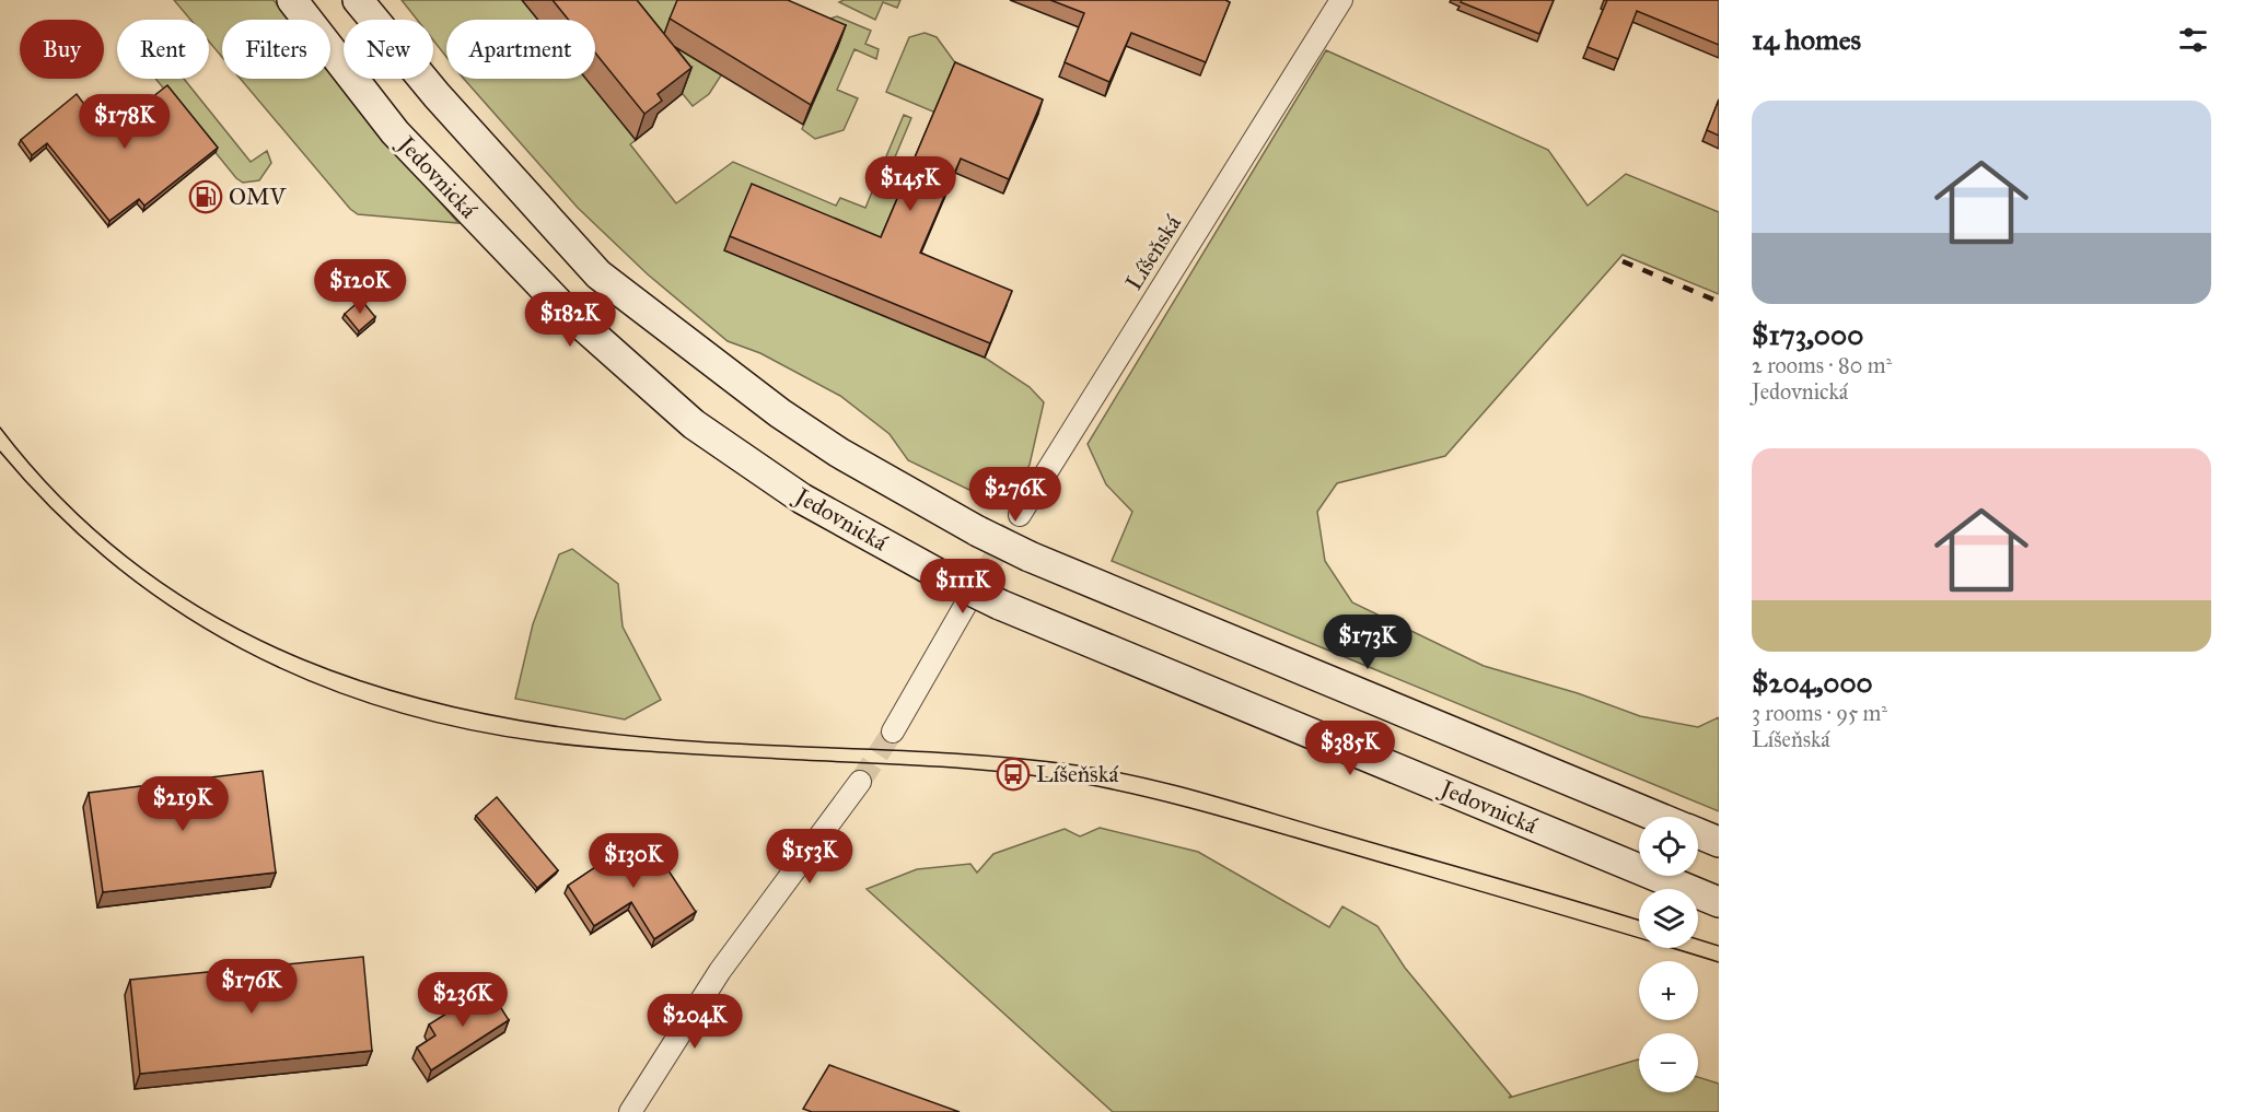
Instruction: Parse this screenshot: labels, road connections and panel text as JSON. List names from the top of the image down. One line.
{"streets":{"main road":["Jedovnická"],"street":["Líšeňská"]},"places":{"fuel station":["OMV"],"bus stop":["Líšeňská"]},"page":{"heading":"14 homes","chip":["Buy","Rent","Filters","New","Apartment"],"list":[{"name":"$173,000","note":"2 rooms · 80 m² · Jedovnická"},{"name":"$204,000","note":"3 rooms · 95 m² · Líšeňská"}],"price":["$178K","$145K","$120K","$182K","$276K","$111K","$173K","$385K","$219K","$153K","$130K","$176K","$236K","$204K"],"map_buttons":["+","−"]}}
